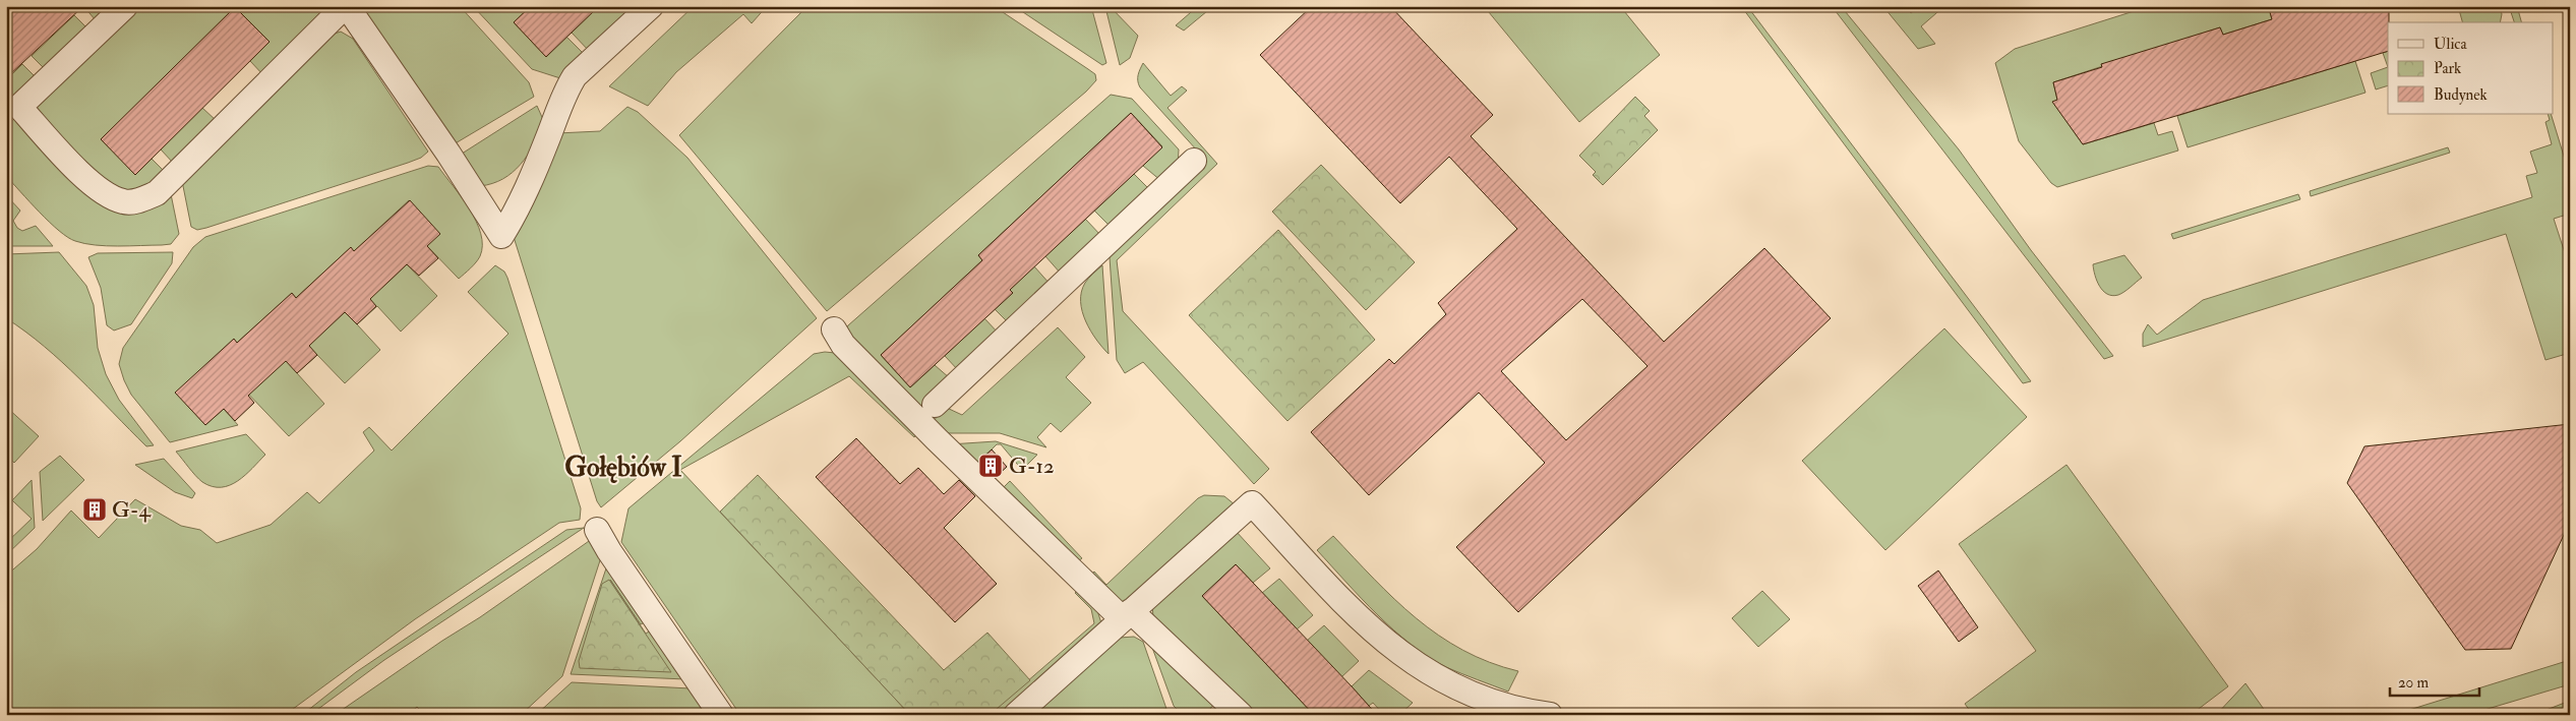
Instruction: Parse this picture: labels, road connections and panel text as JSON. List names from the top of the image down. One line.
{"districts":["Gołębiów I"],"places":{"building":["G-12","G-4"]},"legend":["Ulica","Park","Budynek"],"scale_bar":"20 m"}
